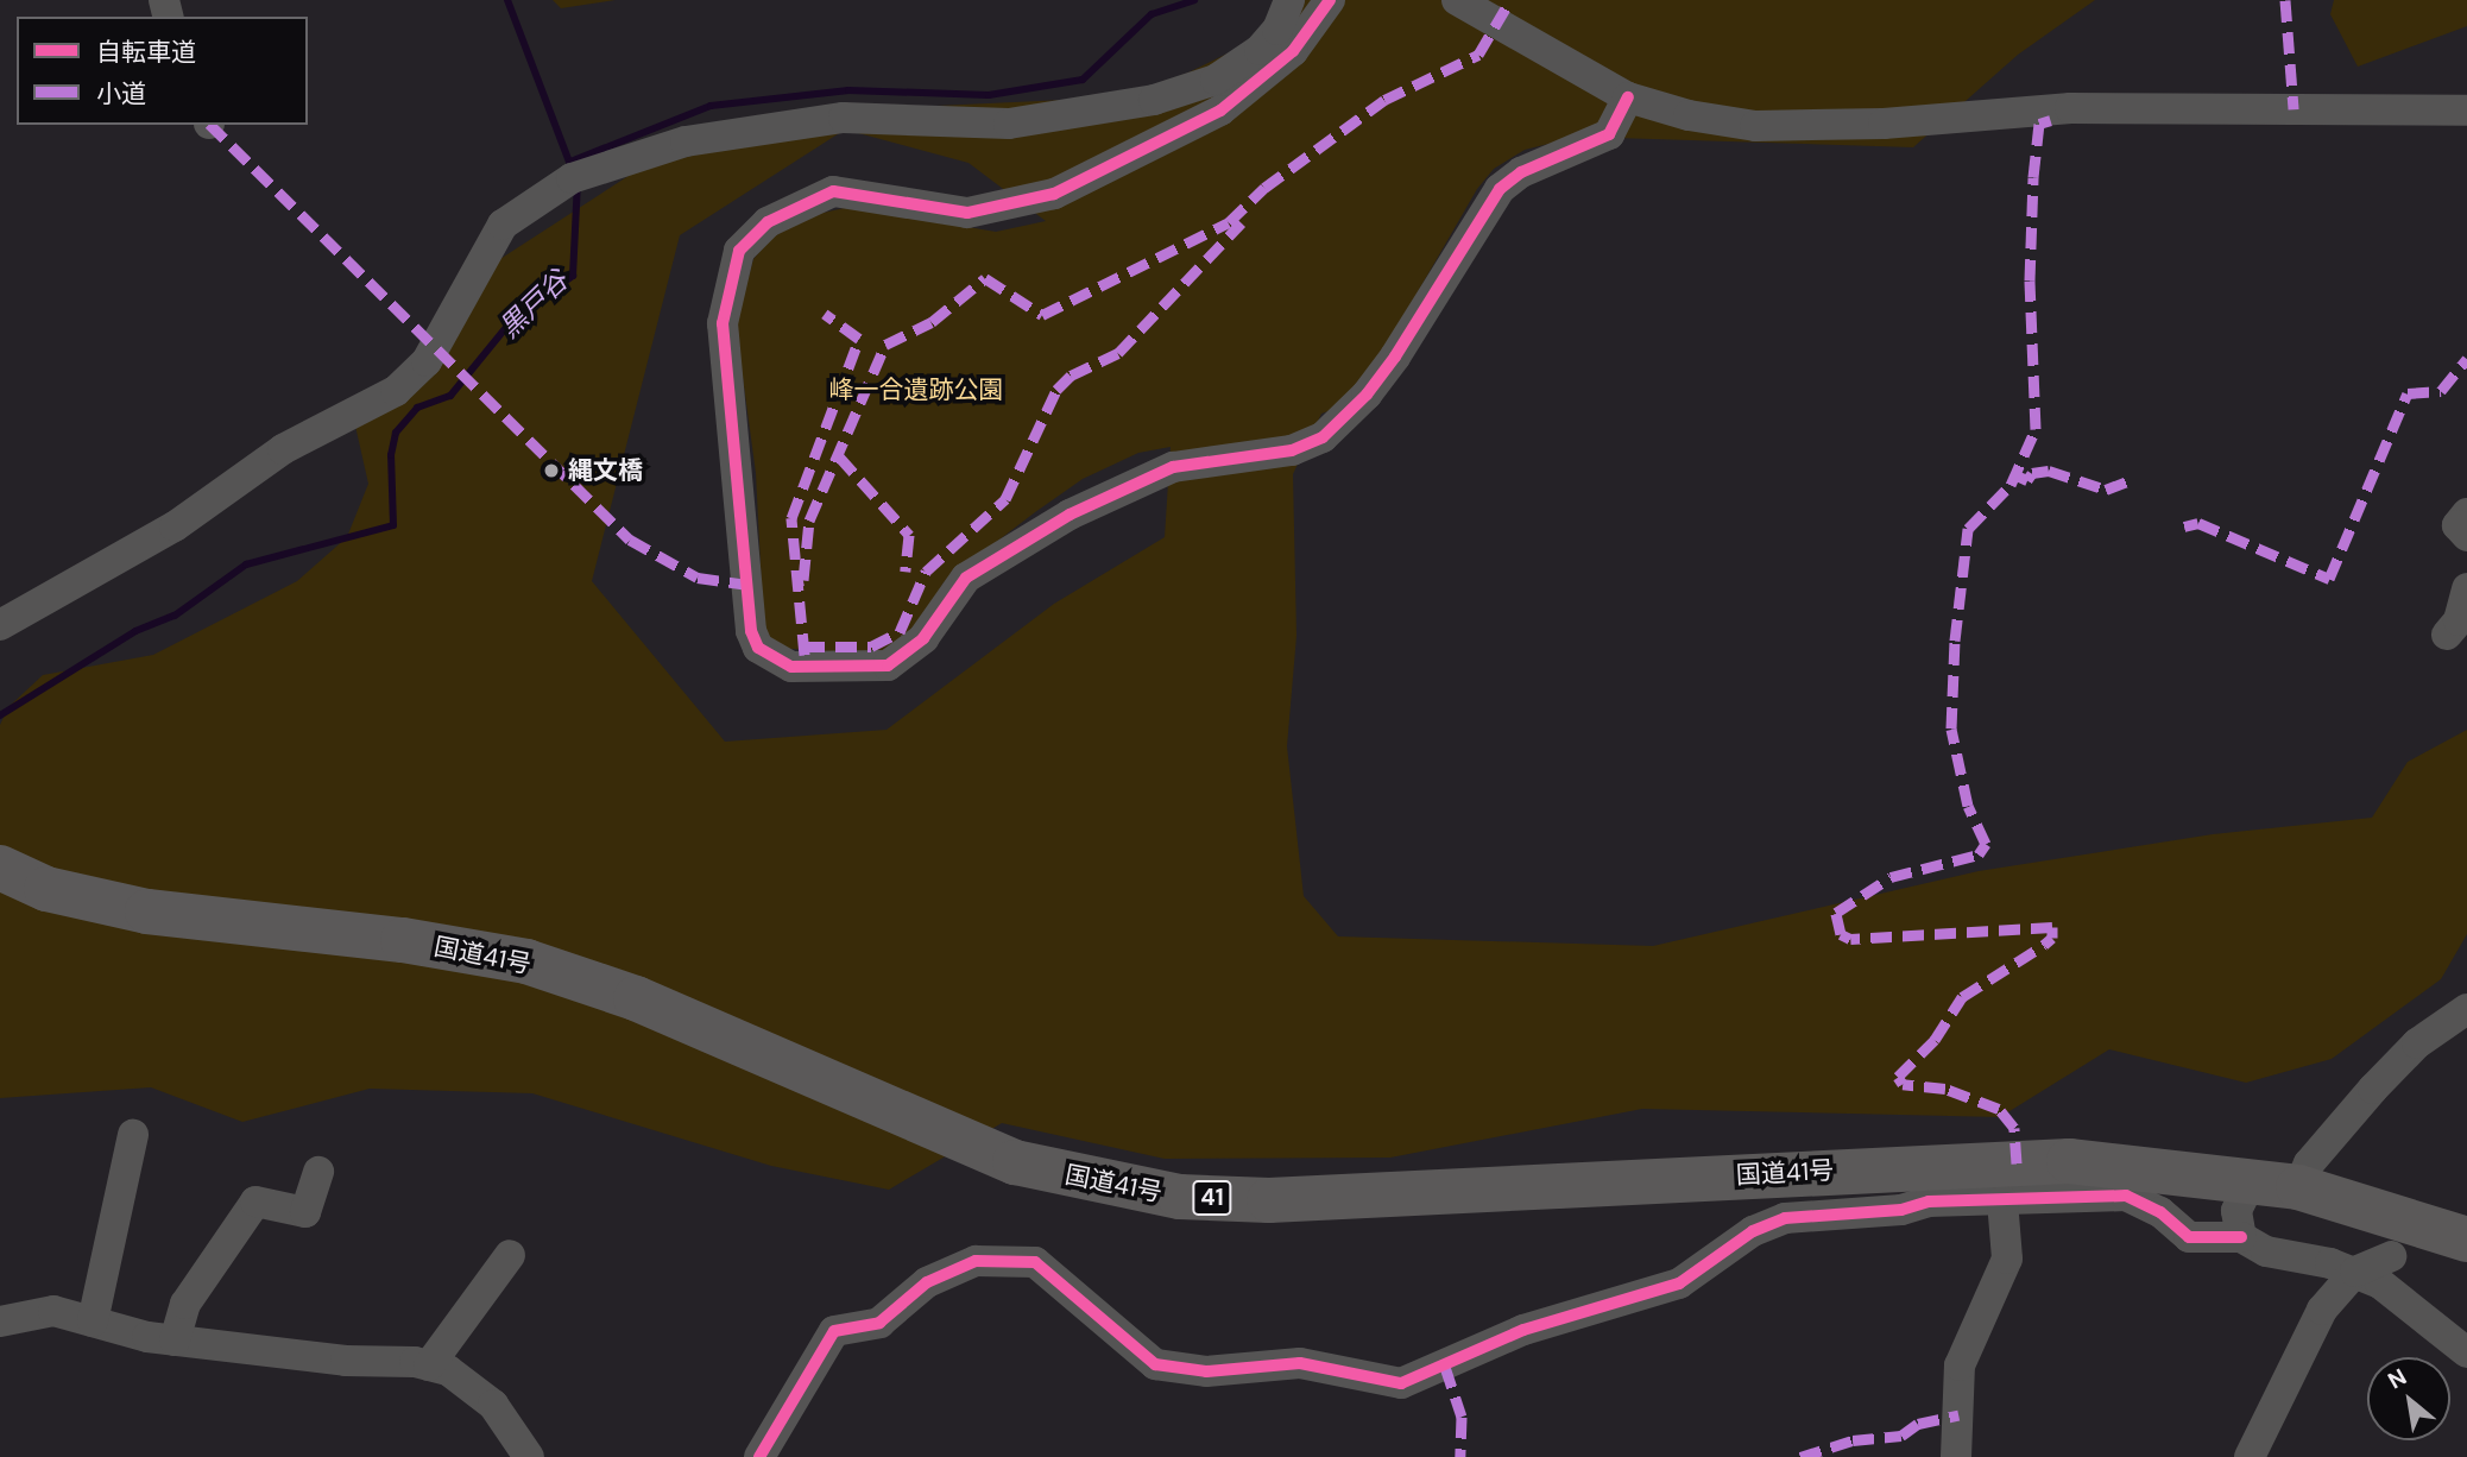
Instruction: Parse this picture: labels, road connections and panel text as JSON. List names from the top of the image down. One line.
{"streets":{"highway":["国道41号","41"]},"water":["黒戸谷"],"parks":["峰一合遺跡公園"],"places":["縄文橋"],"legend":["自転車道","小道"],"north":"top left"}
